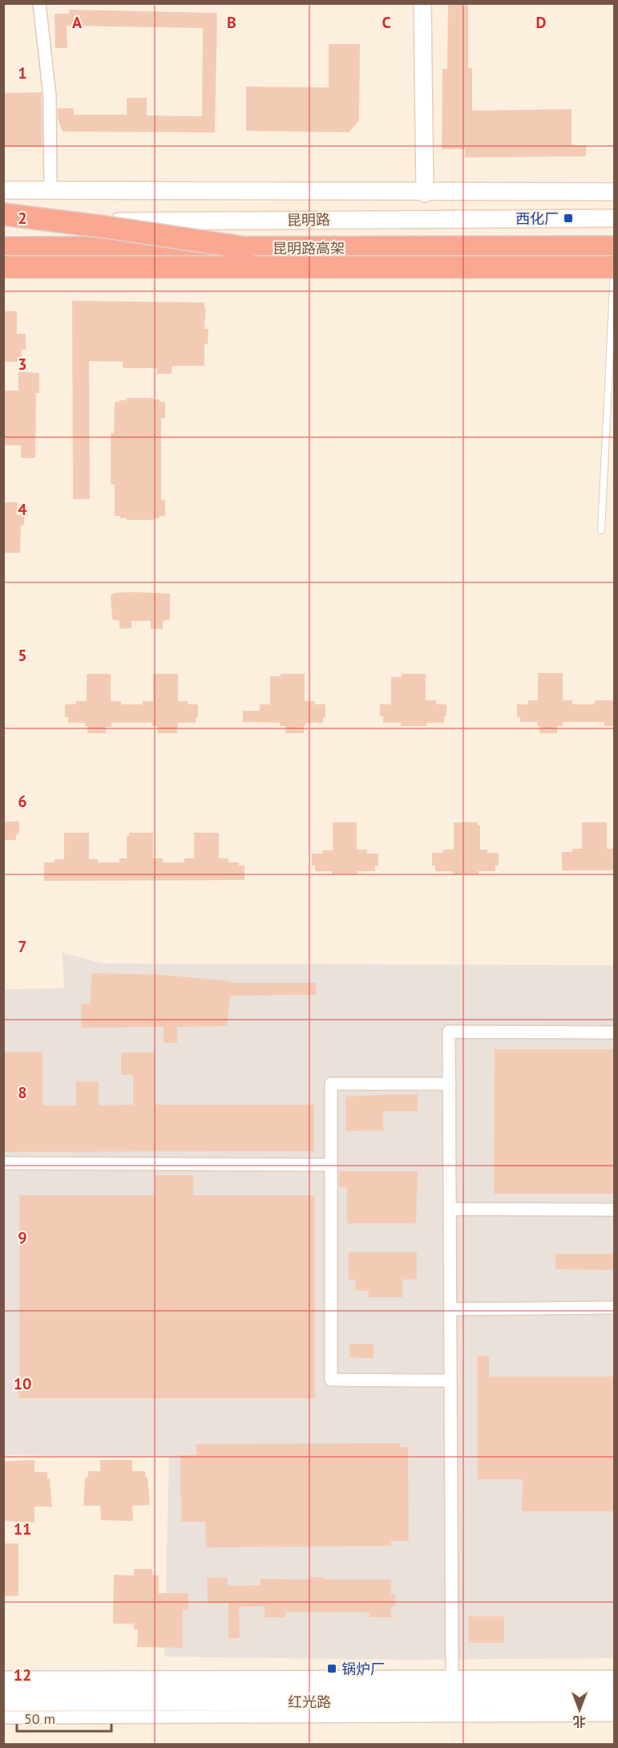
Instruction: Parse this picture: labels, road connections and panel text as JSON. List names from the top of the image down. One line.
{"streets":{"highway":["昆明路高架"],"main road":["昆明路","红光路"]},"places":{"transit":["西化厂","锅炉厂"]},"scale_bar":"50 m","north":"bottom","grid":{"columns":["A","B","C","D"],"rows":["1","2","3","4","5","6","7","8","9","10","11","12"]}}
